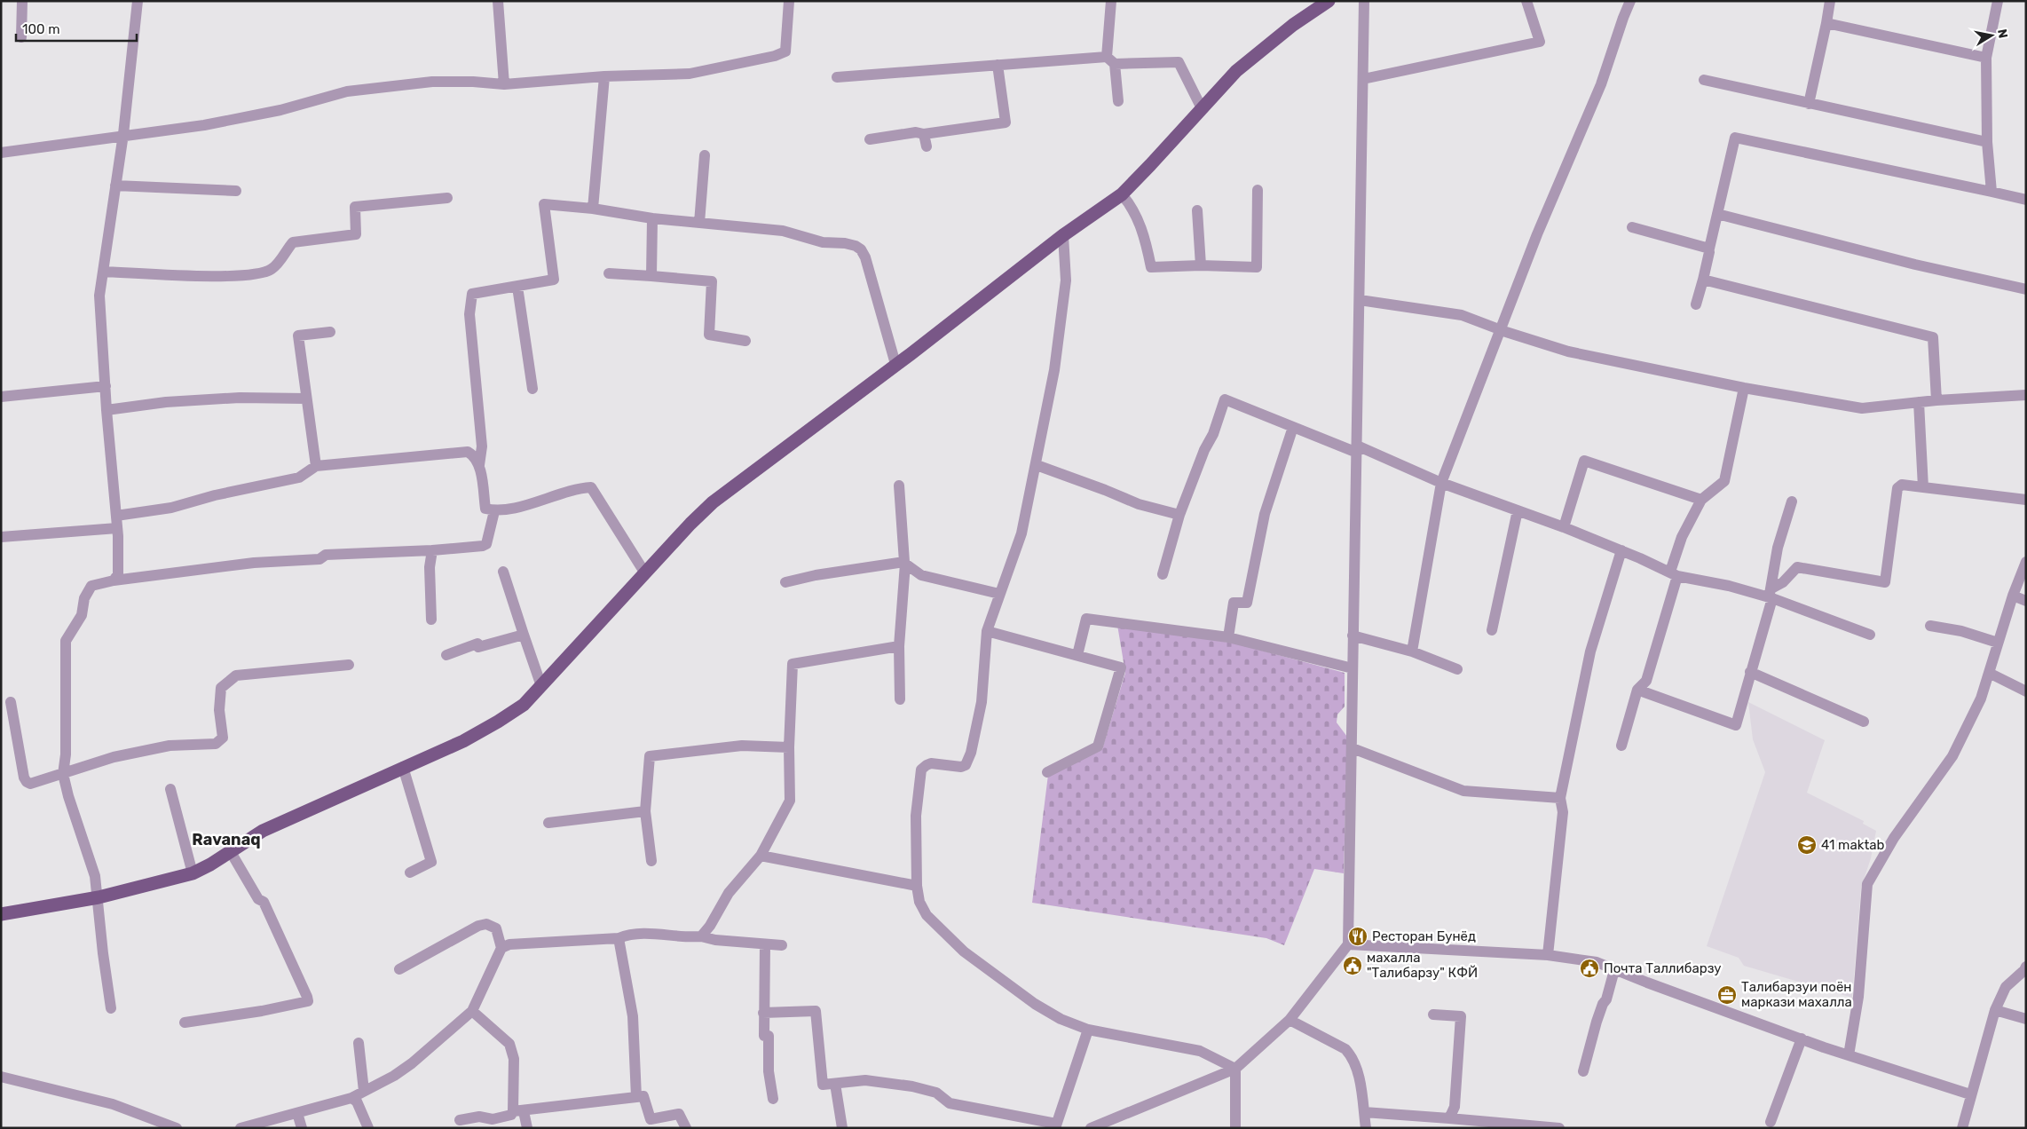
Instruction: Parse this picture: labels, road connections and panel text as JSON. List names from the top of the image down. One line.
{"districts":["Ravanaq"],"places":{"school or university":["41 maktab"],"restaurant":["Ресторан Бунёд"],"public building":["махалла \"Талибарзу\" КФЙ","Почта Таллибарзу"],"office":["Талибарзуи поён маркази махалла"]},"scale_bar":"100 m","north":"right"}
